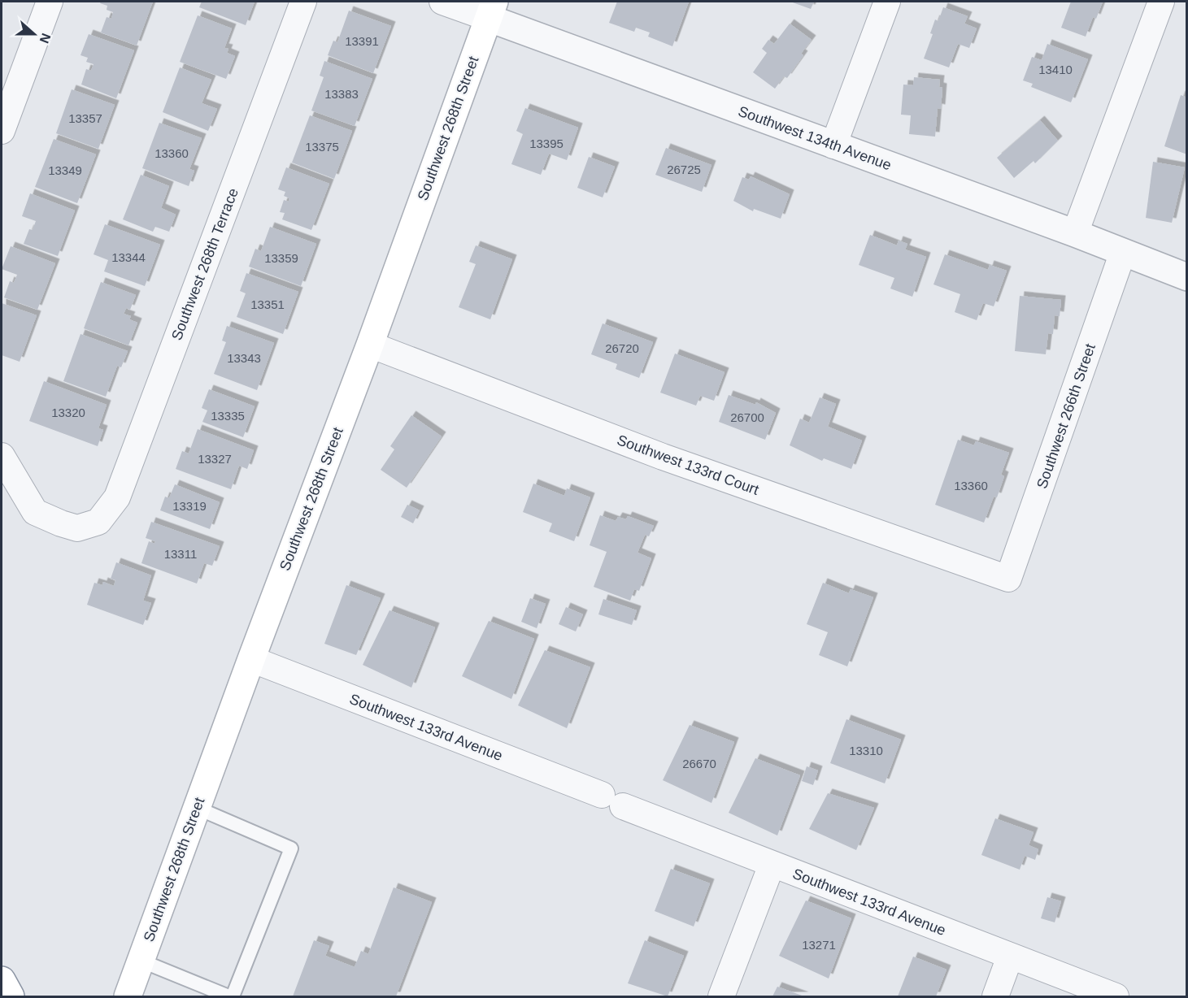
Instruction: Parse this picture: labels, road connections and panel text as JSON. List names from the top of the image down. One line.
{"streets":{"main road":["Southwest 268th Street"],"street":["Southwest 134th Avenue","Southwest 268th Terrace","Southwest 266th Street","Southwest 133rd Court","Southwest 133rd Avenue"]},"crossings":[["Southwest 268th Street","Southwest 134th Avenue"],["Southwest 268th Street","Southwest 133rd Court"],["Southwest 268th Street","Southwest 133rd Avenue"],["Southwest 134th Avenue","Southwest 266th Street"],["Southwest 266th Street","Southwest 133rd Court"]],"house_numbers":["13391","13410","13383","13357","13395","13375","13360","26725","13349","13344","13359","13351","26720","13343","13320","13335","26700","13327","13360","13319","13311","13310","26670","13271"],"north":"right"}
